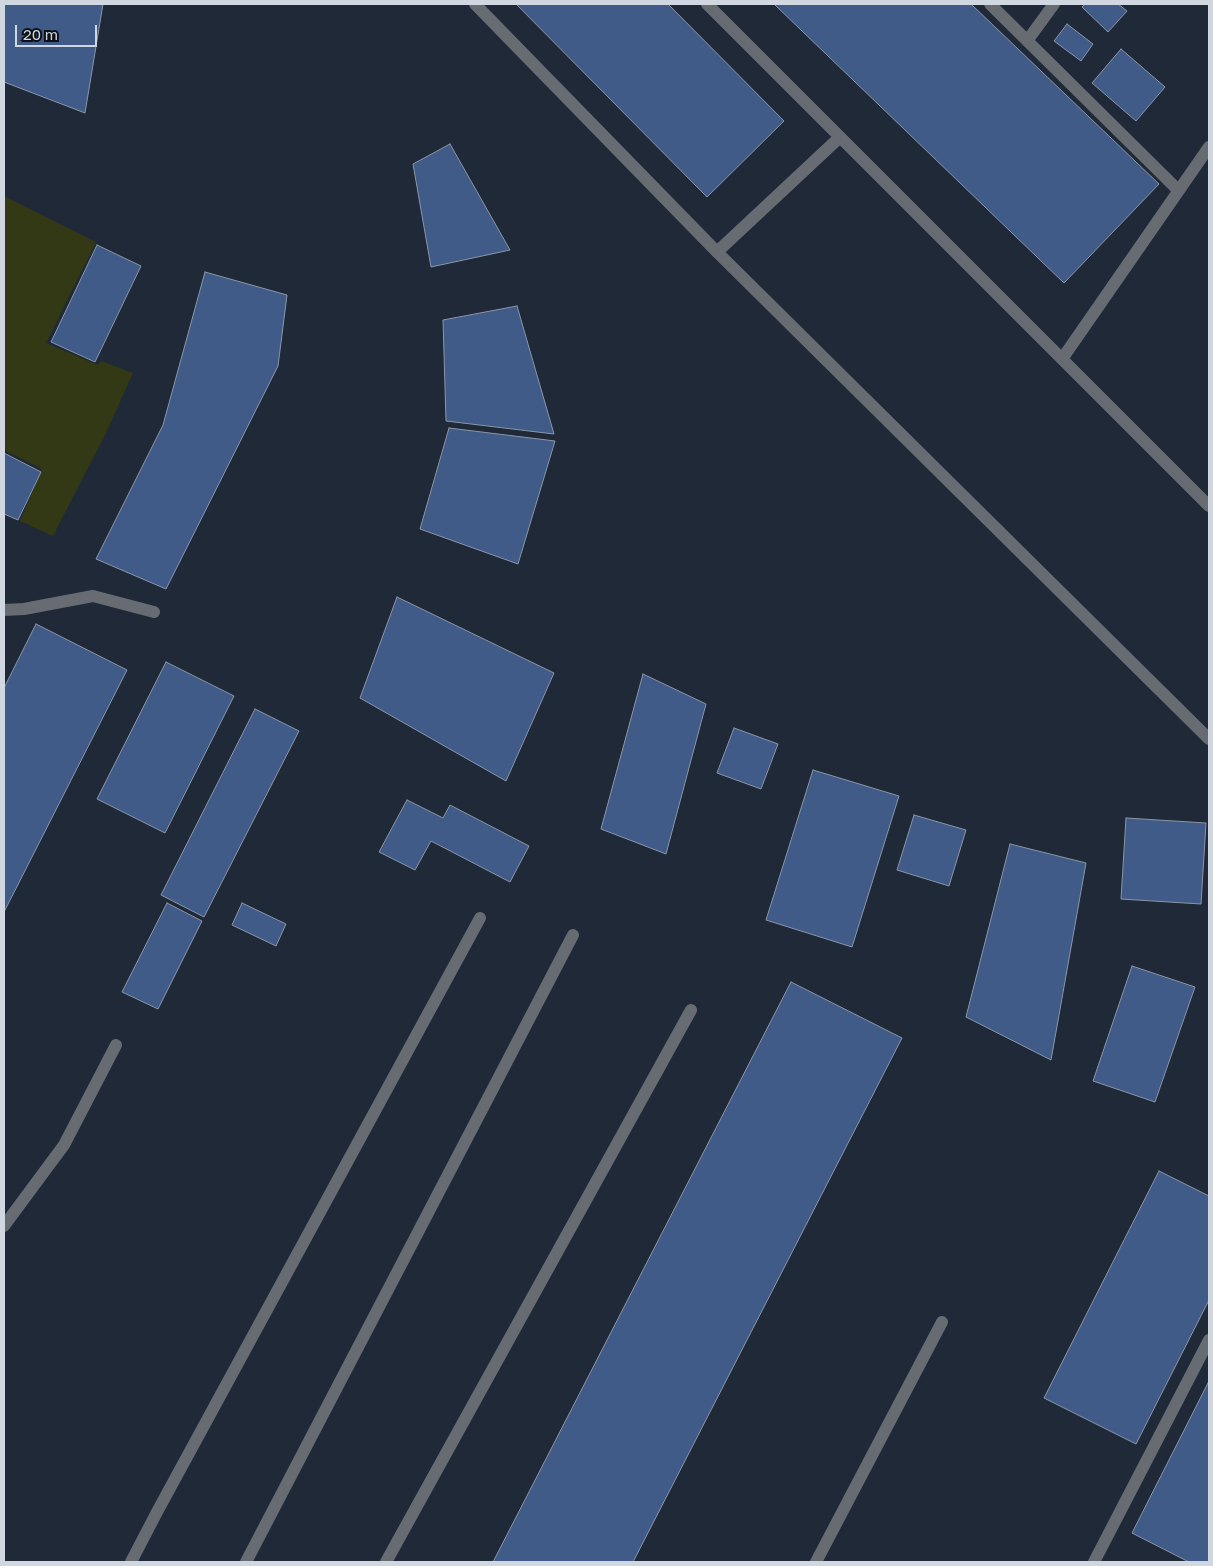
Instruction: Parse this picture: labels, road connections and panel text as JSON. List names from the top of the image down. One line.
{"scale_bar":"20 m"}
